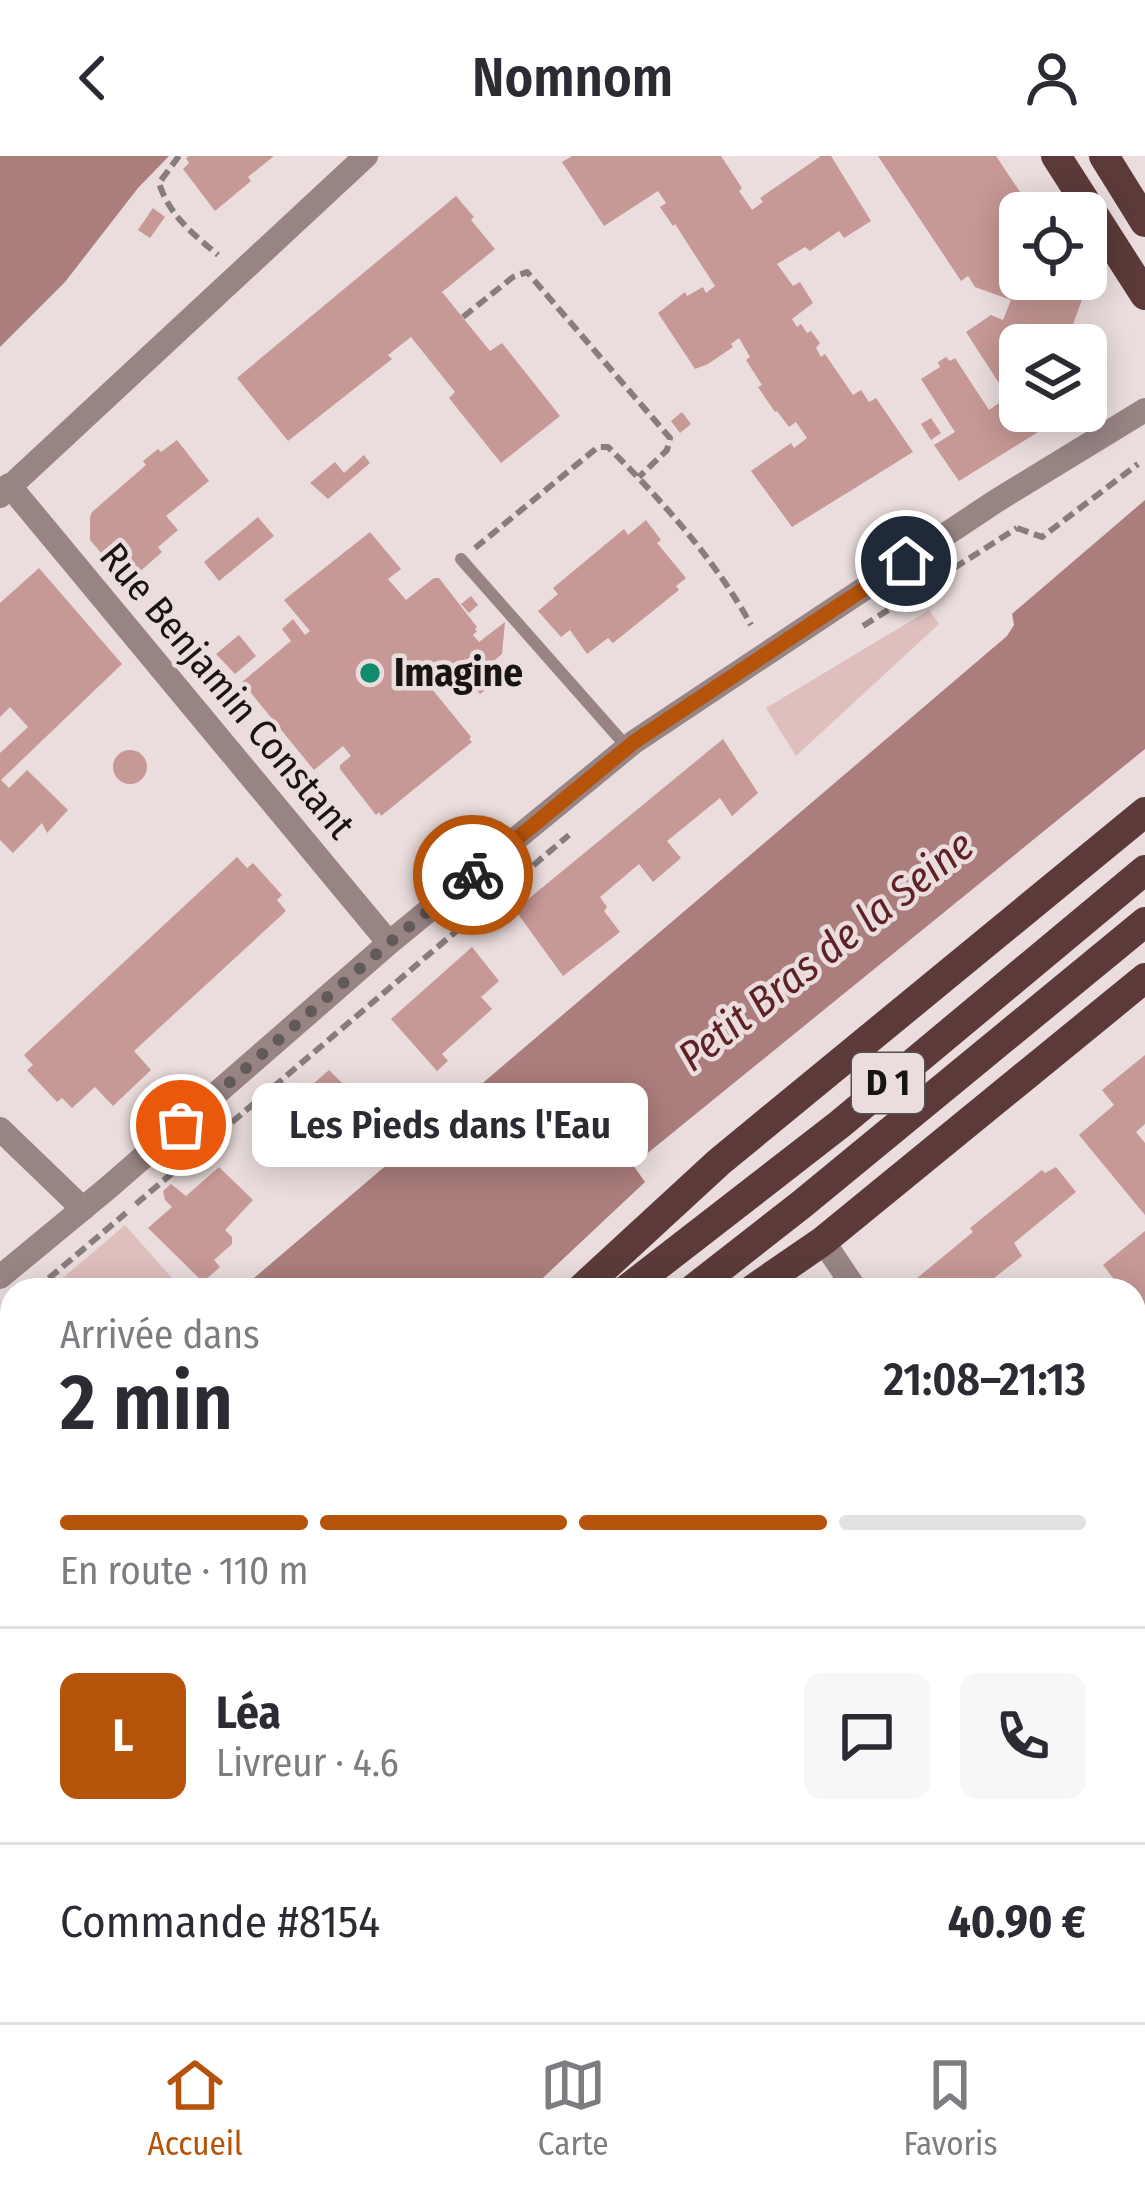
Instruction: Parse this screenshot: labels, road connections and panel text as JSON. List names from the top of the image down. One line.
{"streets":{"main road":["D 1"],"street":["Rue Benjamin Constant"]},"water":["Petit Bras de la Seine"],"places":["Imagine","Les Pieds dans l'Eau"],"page":{"header":"Nomnom","bubble":"Les Pieds dans l'Eau","heading":["2 min","Arrivée dans","21:08–21:13"],"panel":["Léa","Livreur · 4.6","Commande #8154","40.90 €"],"bar":"En route · 110 m","round":"L","tabs":["Accueil","Carte","Favoris"]}}
